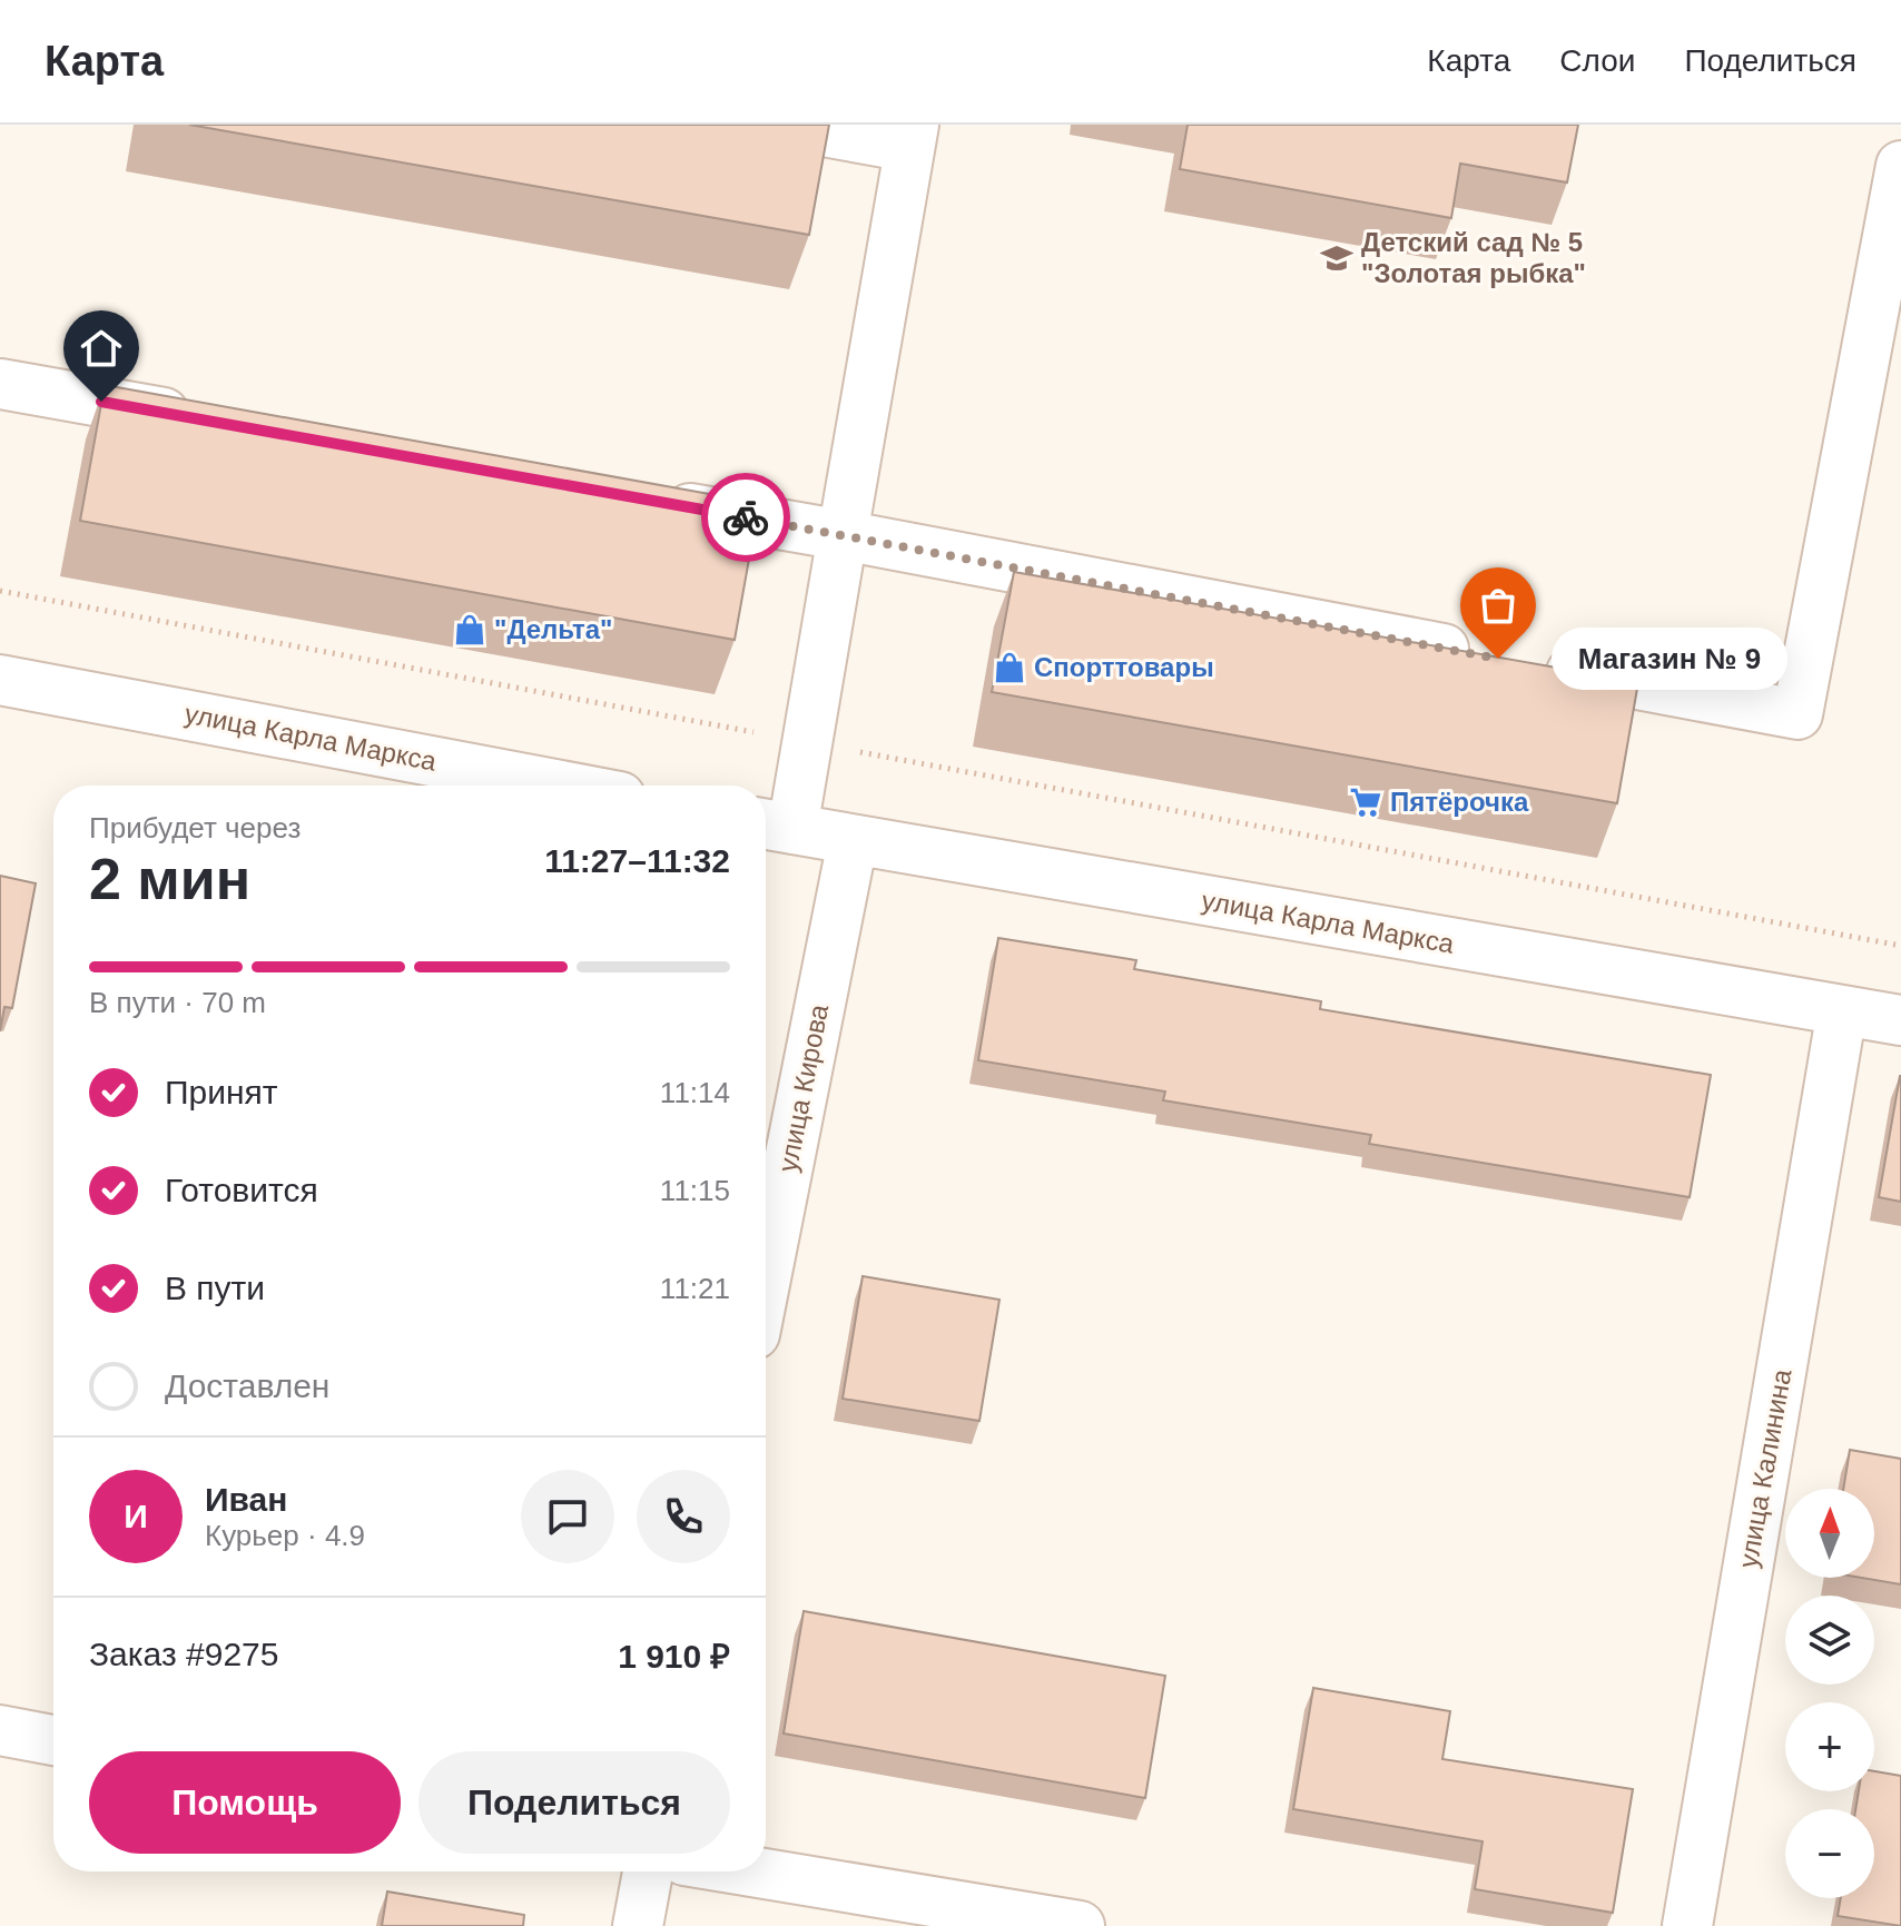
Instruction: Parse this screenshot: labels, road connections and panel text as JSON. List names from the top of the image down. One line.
{"streets":{"street":["улица Карла Маркса","улица Кирова","улица Калинина"]},"crossings":[["улица Карла Маркса","улица Кирова"],["улица Карла Маркса","улица Калинина"]],"places":{"school or university":["Детский сад № 5 \"Золотая рыбка\""],"shop":["\"Дельта\"","Спорттовары"],"other":["Магазин № 9"],"supermarket":["Пятёрочка"]},"north":"top","page":{"header":"Карта","nav":["Карта","Слои","Поделиться"],"bubble":"Магазин № 9","heading":["2 мин","Прибудет через","11:27–11:32"],"panel":["Иван","Курьер · 4.9","Заказ #9275","1 910 ₽"],"bar":"В пути · 70 m","list":[["Принят","11:14"],["Готовится","11:15"],["В пути","11:21"],"Доставлен"],"round":"И","map_buttons":["+","−"],"buttons":["Помощь","Поделиться"]}}
